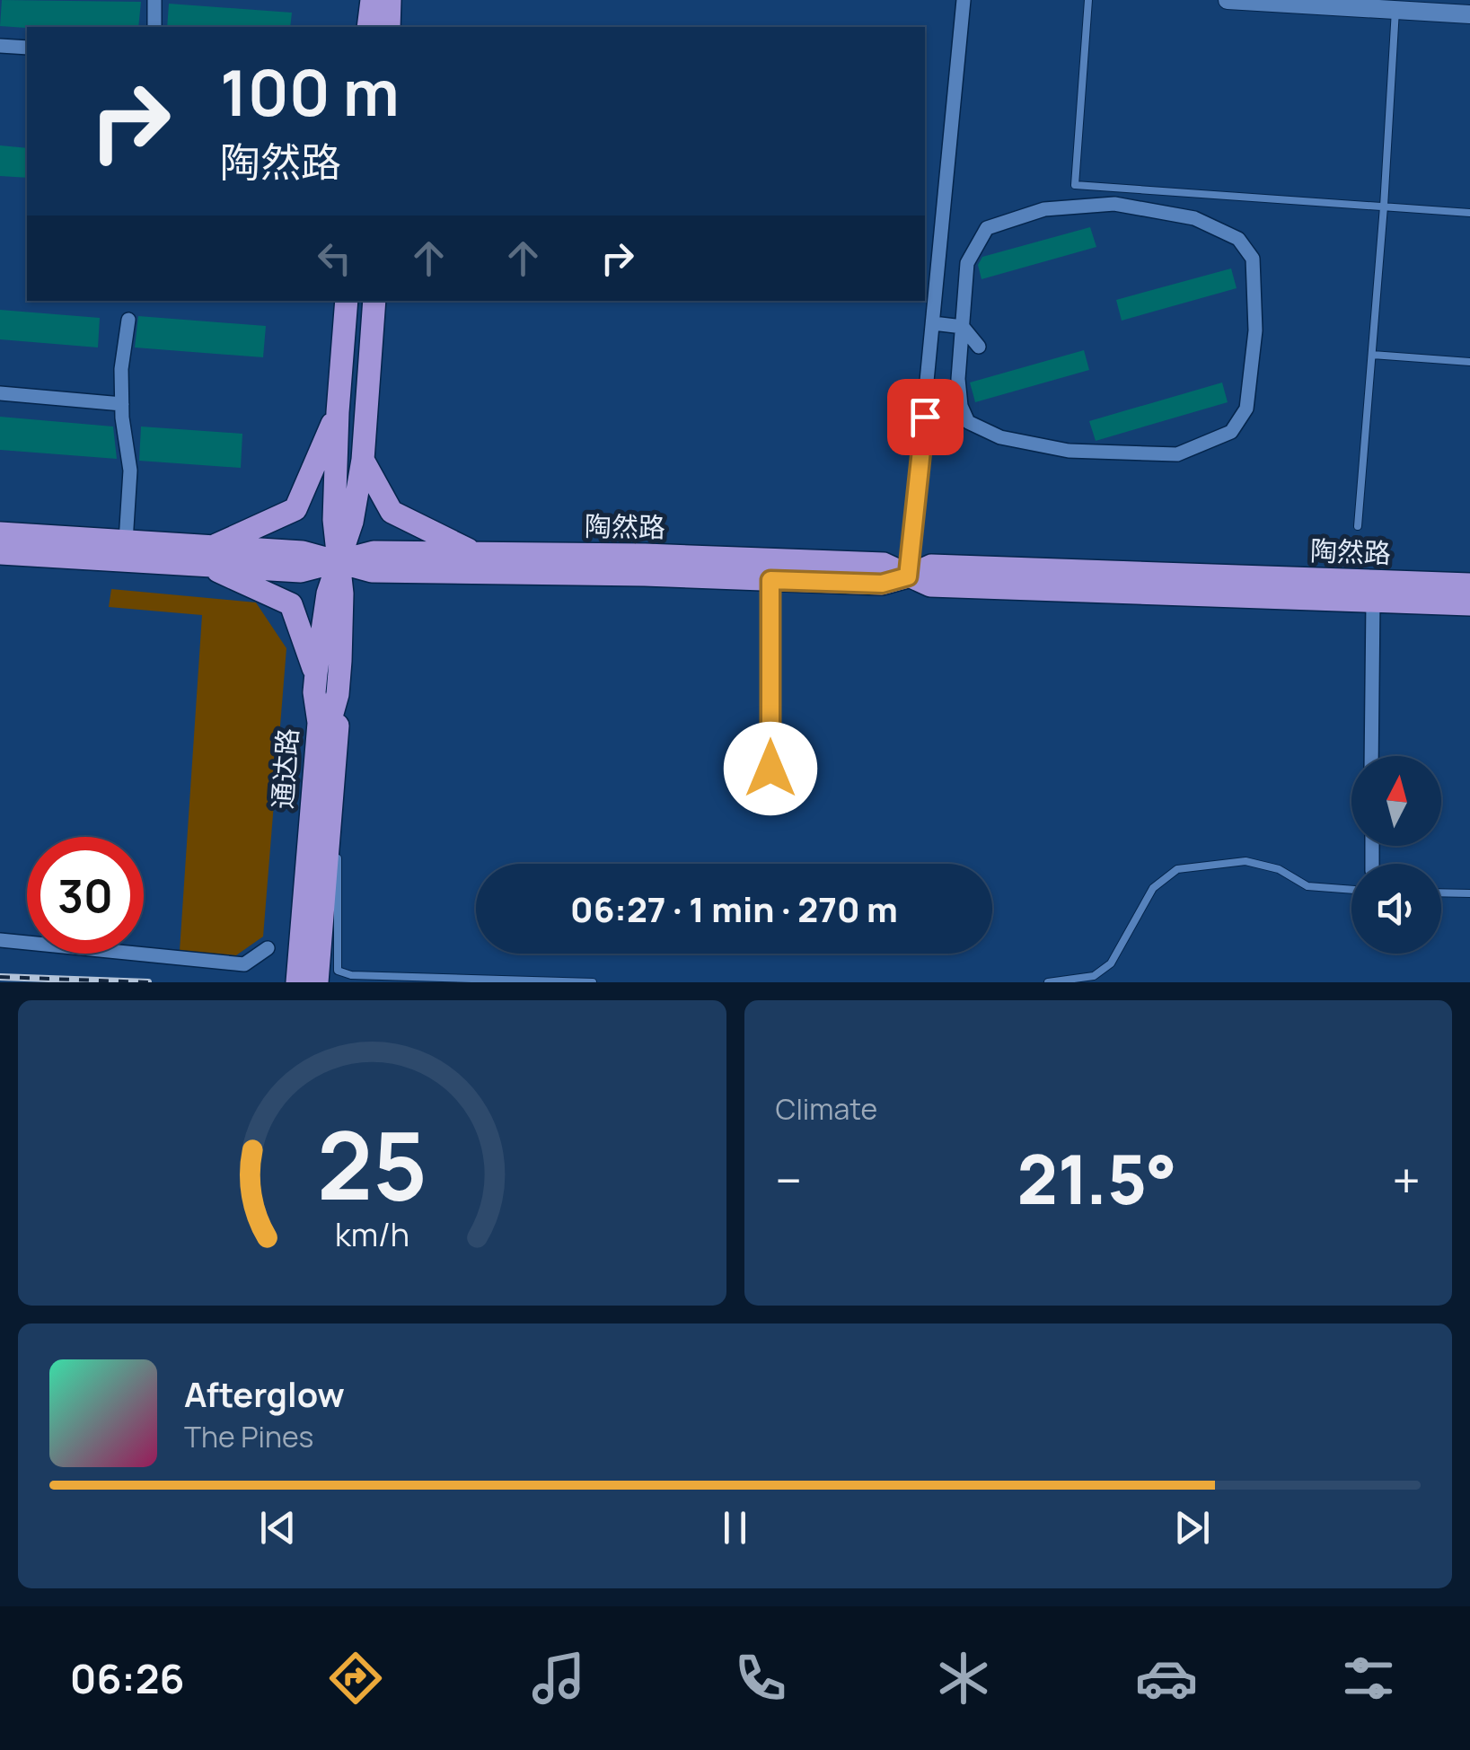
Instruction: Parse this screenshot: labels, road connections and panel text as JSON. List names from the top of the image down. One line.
{"streets":{"main road":["陶然路","通达路"]},"crossings":[["陶然路","通达路"]],"north":"top","page":{"turn":["100 m","陶然路"],"limit":"30","trip":"06:27 · 1 min · 270 m","tile":"Climate","heat":["−","21.5°","+"],"song":["Afterglow","The Pines"],"tabs":"06:26","gauge":["25","km/h"]}}
